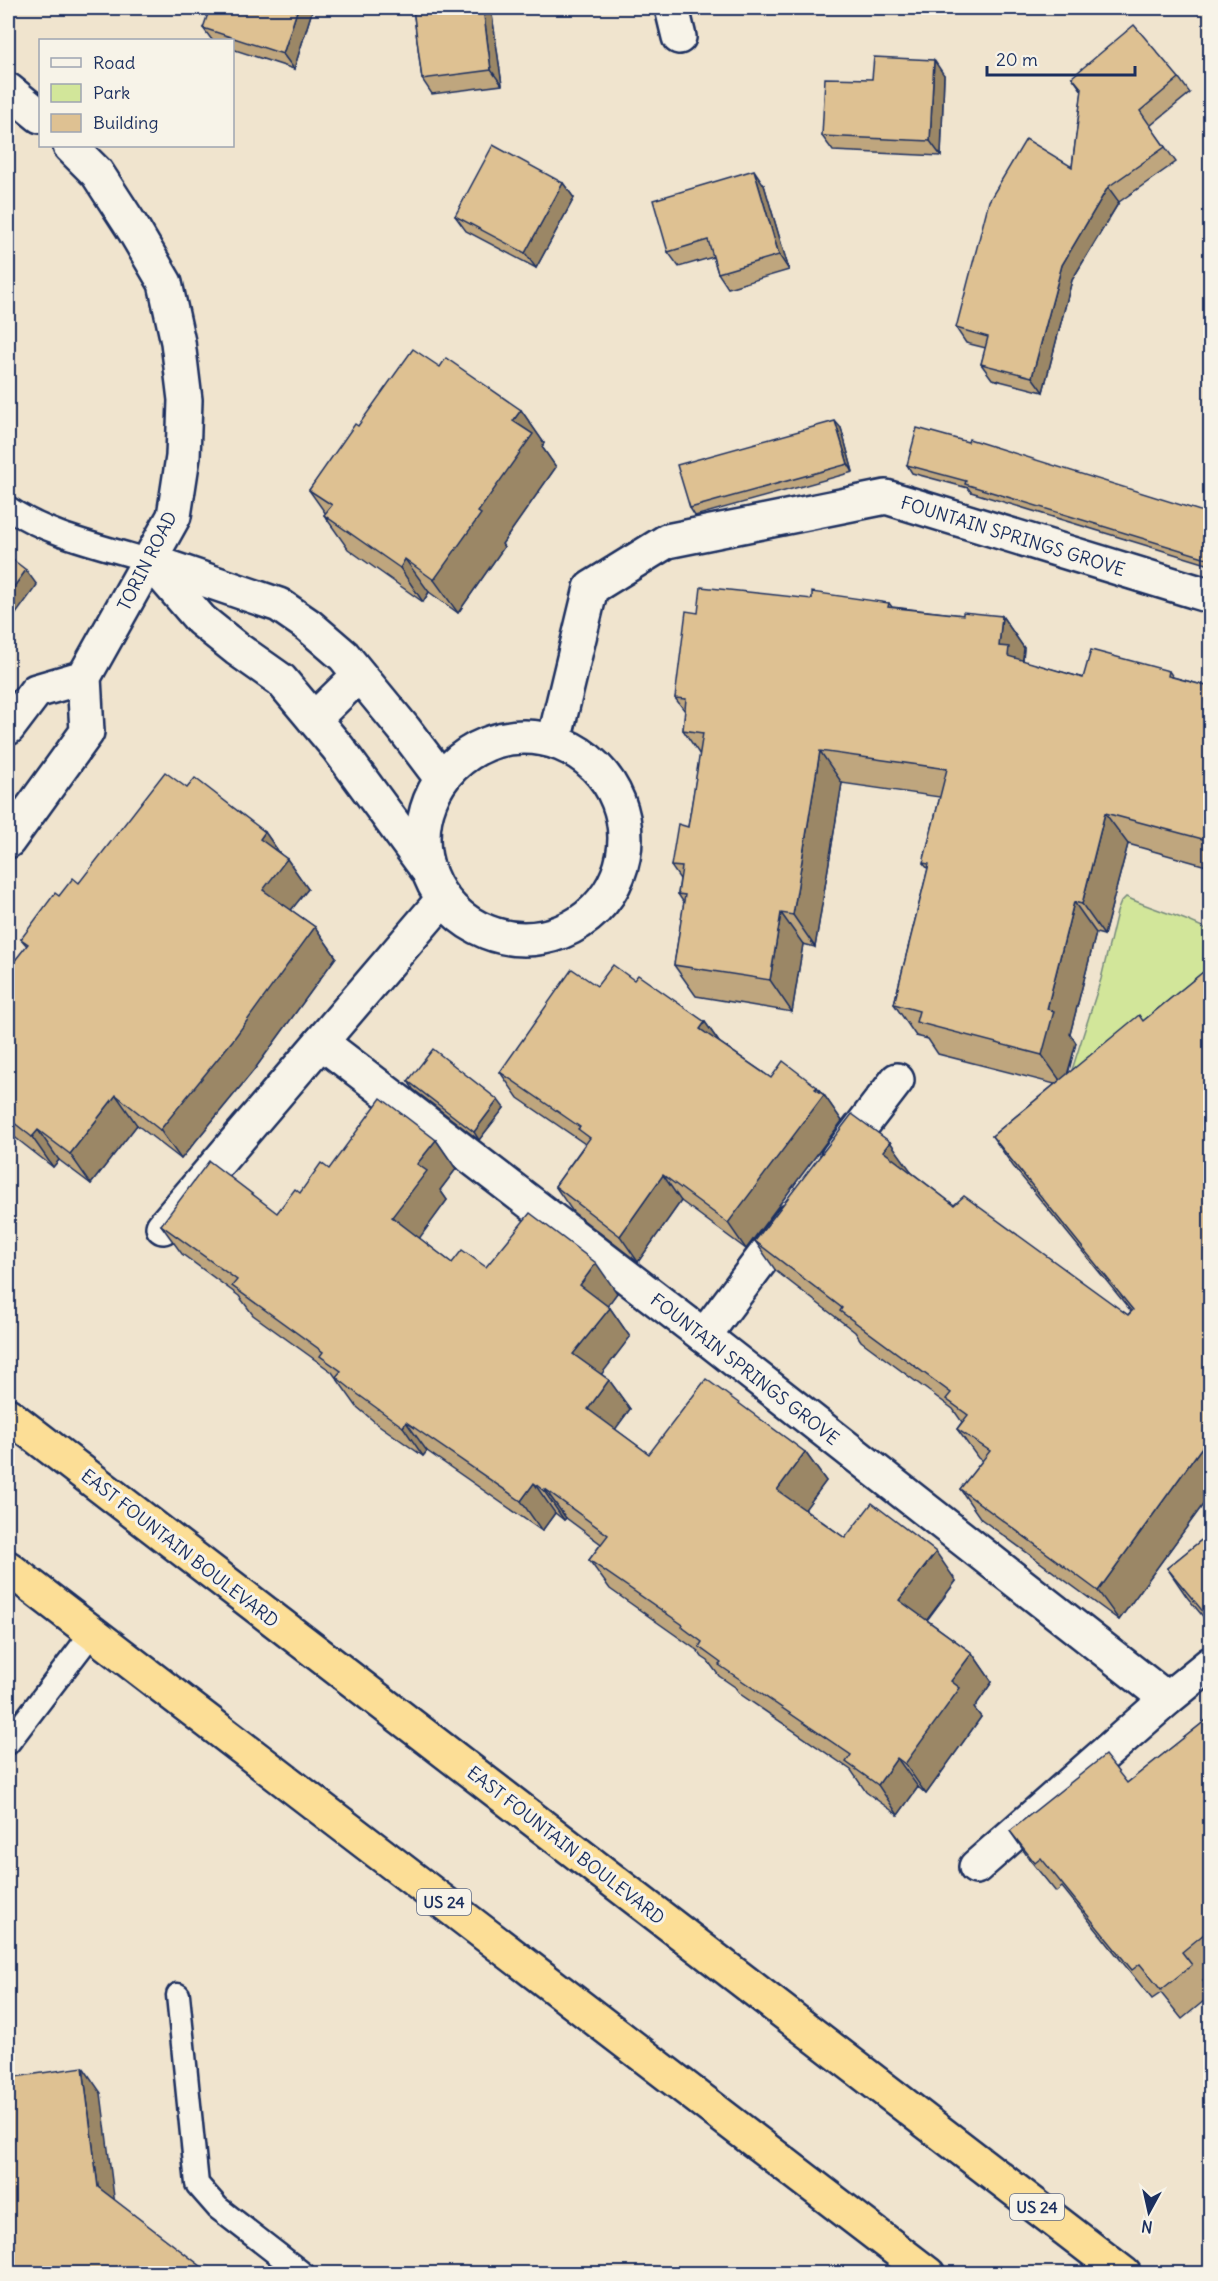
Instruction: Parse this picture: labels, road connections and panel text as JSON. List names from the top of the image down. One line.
{"streets":{"highway":["EAST FOUNTAIN BOULEVARD","US 24"],"street":["FOUNTAIN SPRINGS GROVE","TORIN ROAD"]},"legend":["Road","Park","Building"],"scale_bar":"20 m","north":"bottom"}
